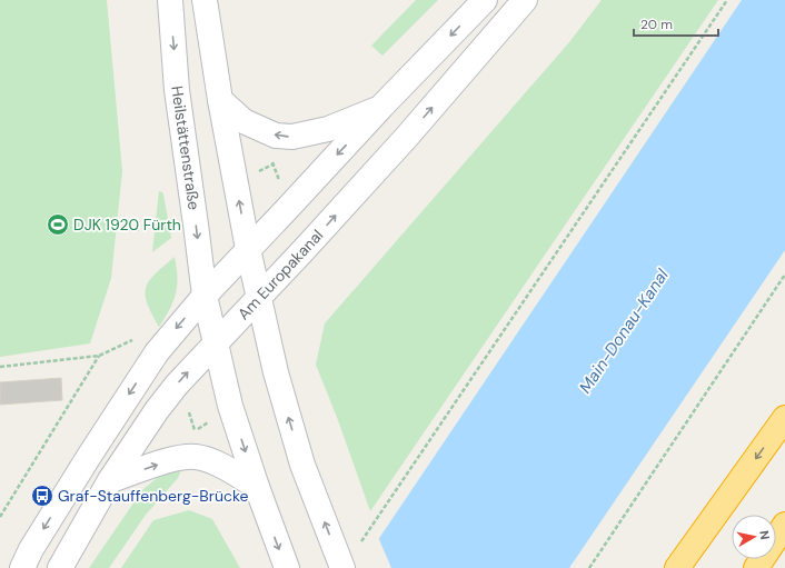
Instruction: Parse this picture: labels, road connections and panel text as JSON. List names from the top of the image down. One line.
{"streets":{"main road":["Heilstättenstraße","Am Europakanal"]},"crossings":[["Heilstättenstraße","Am Europakanal"]],"water":["Main-Donau-Kanal"],"places":{"sports":["DJK 1920 Fürth"],"bus stop":["Graf-Stauffenberg-Brücke"]},"scale_bar":"20 m","north":"right"}
